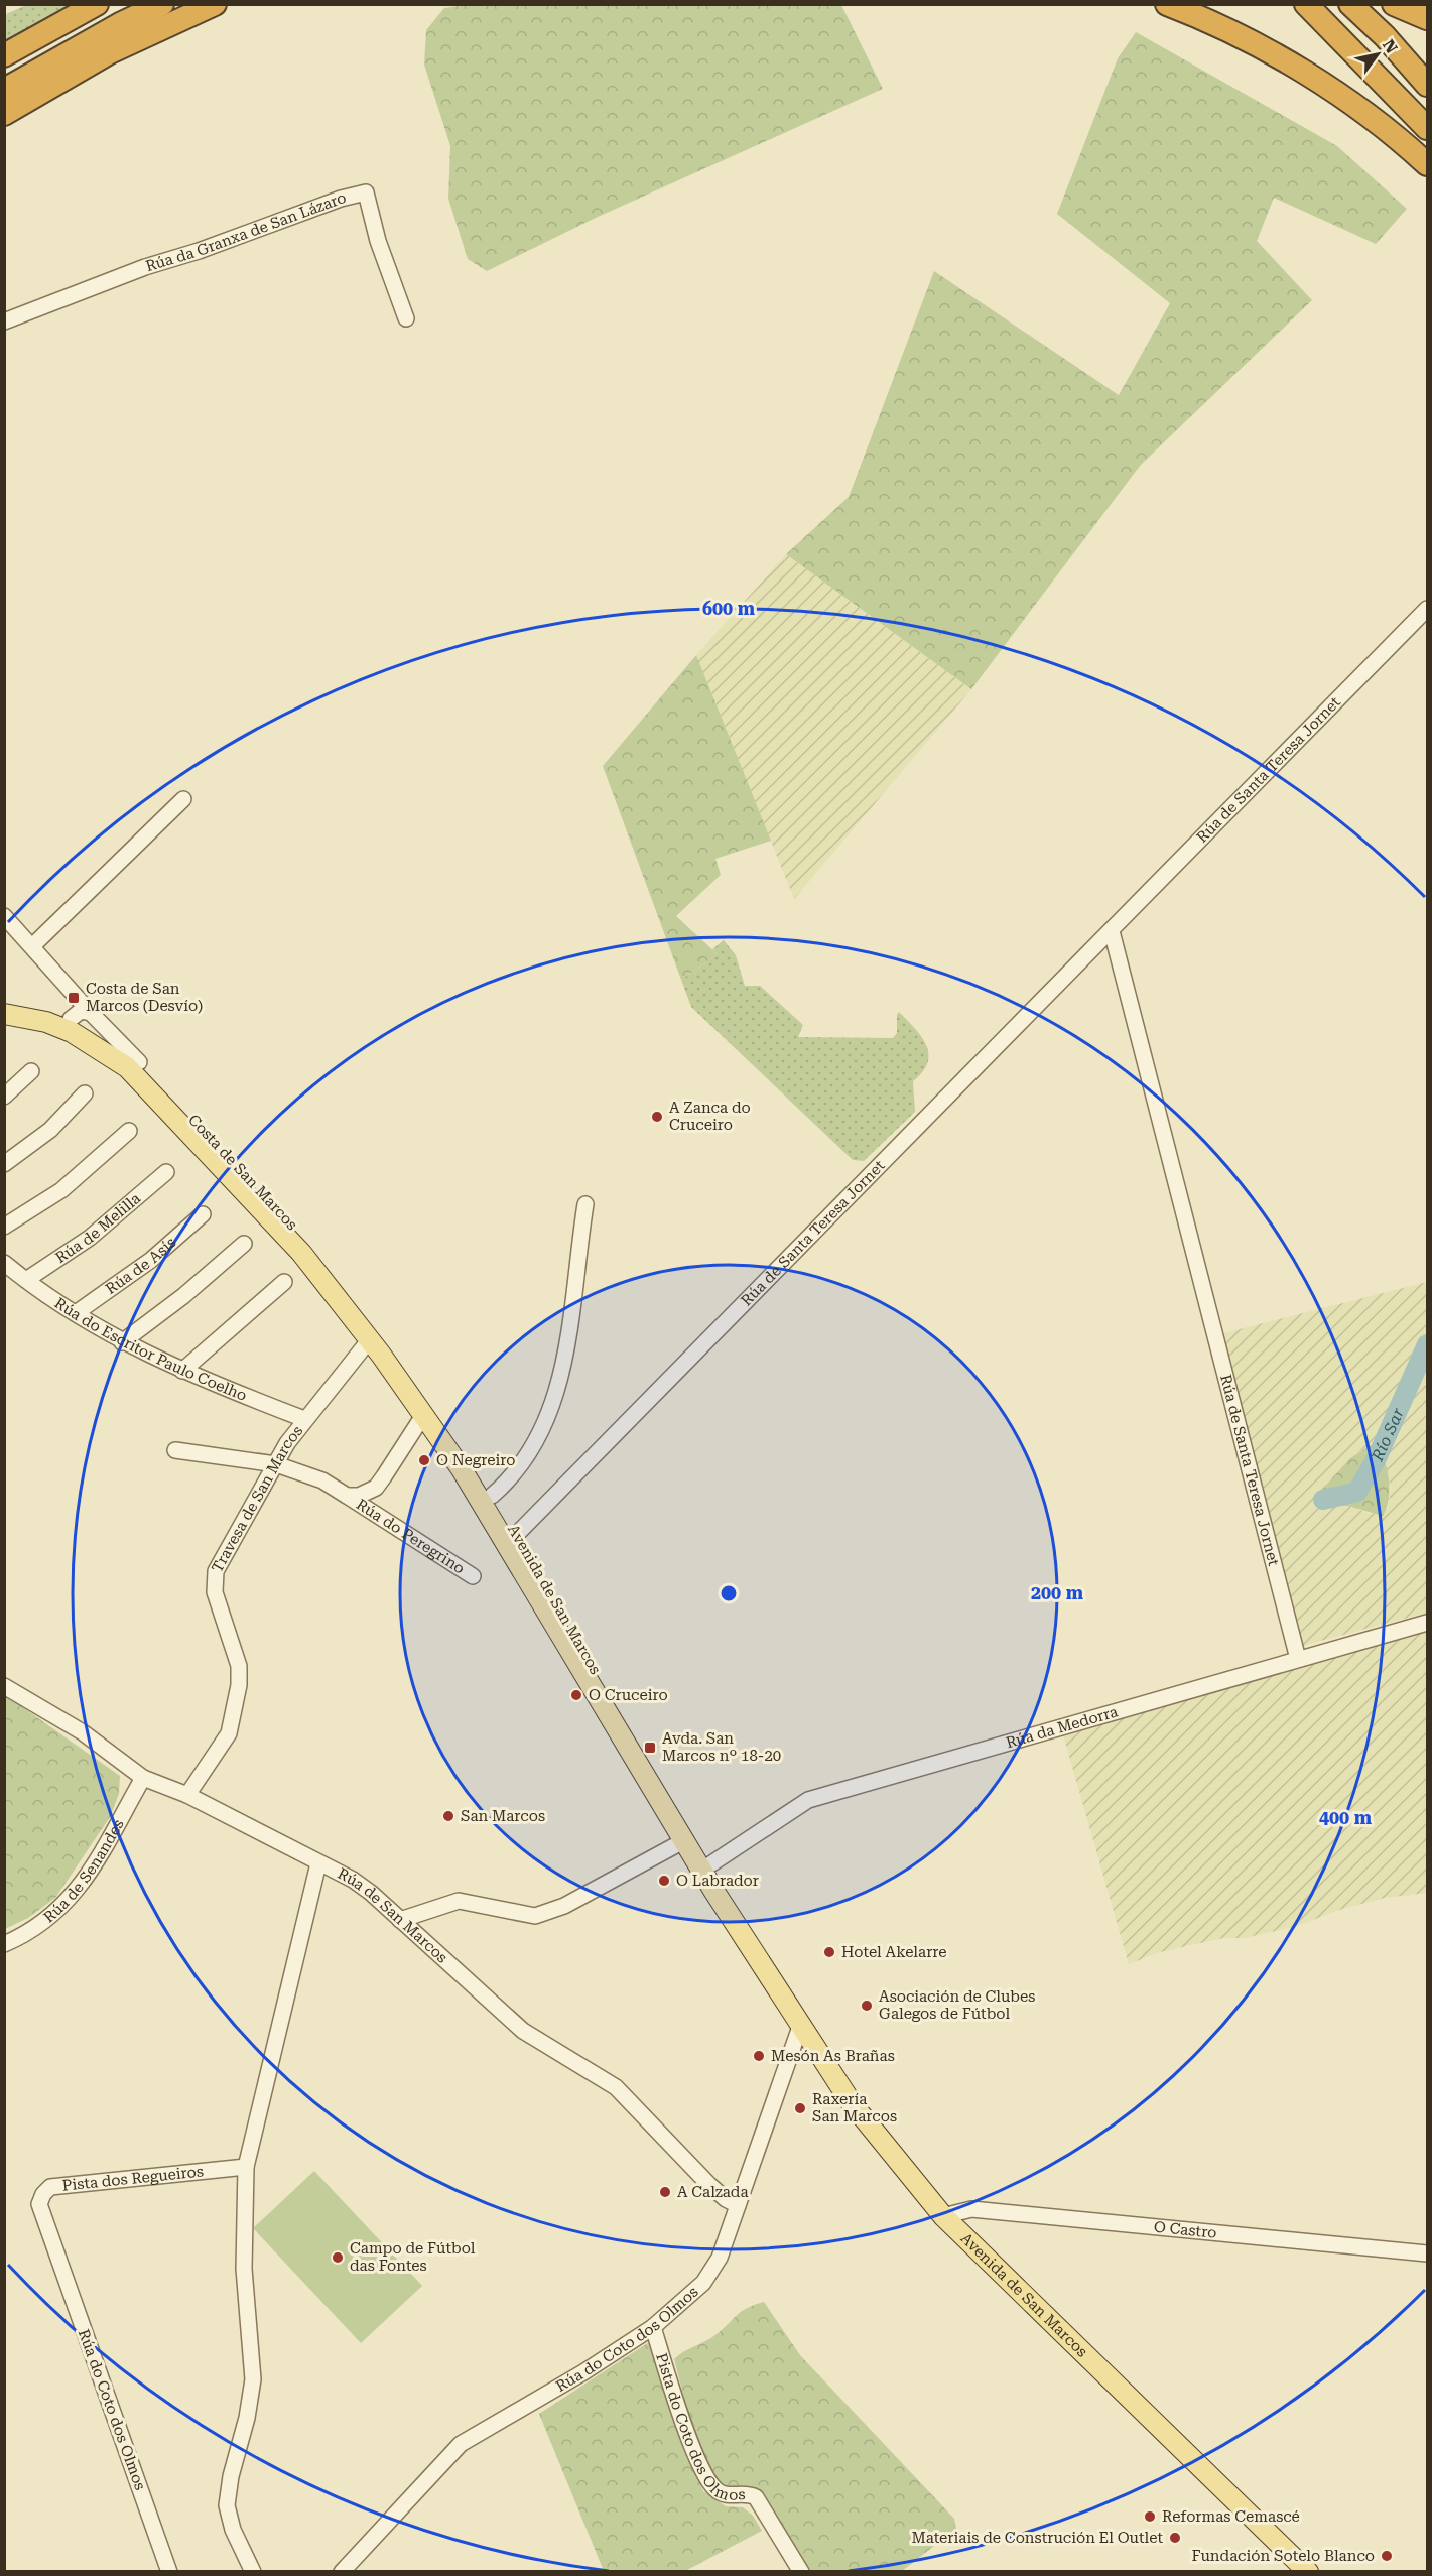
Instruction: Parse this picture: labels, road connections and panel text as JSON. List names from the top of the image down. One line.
{"streets":{"main road":["Costa de San Marcos","Avenida de San Marcos"],"street":["Rúa da Granxa de San Lázaro","Rúa de Santa Teresa Jornet","Rúa de Melilla","Rúa de Asís","Rúa do Escritor Paulo Coelho","Travesa de San Marcos","Rúa do Peregrino","Rúa da Medorra","Rúa de Senandes","Rúa de San Marcos","Pista dos Regueiros","O Castro","Rúa do Coto dos Olmos","Pista do Coto dos Olmos"]},"crossings":[["Rúa de Santa Teresa Jornet","Avenida de San Marcos"],["Rúa de Santa Teresa Jornet","Rúa da Medorra"],["Costa de San Marcos","Travesa de San Marcos"],["Costa de San Marcos","Rúa do Peregrino"],["Costa de San Marcos","Avenida de San Marcos"],["Rúa de Melilla","Rúa do Escritor Paulo Coelho"],["Rúa de Asís","Rúa do Escritor Paulo Coelho"],["Rúa do Escritor Paulo Coelho","Travesa de San Marcos"],["Travesa de San Marcos","Rúa do Peregrino"],["Travesa de San Marcos","Rúa de San Marcos"],["Rúa do Peregrino","Avenida de San Marcos"],["Avenida de San Marcos","Rúa da Medorra"],["Avenida de San Marcos","O Castro"],["Avenida de San Marcos","Rúa do Coto dos Olmos"],["Rúa de Senandes","Rúa de San Marcos"],["Rúa de San Marcos","Rúa do Coto dos Olmos"],["Pista dos Regueiros","Rúa do Coto dos Olmos"],["Rúa do Coto dos Olmos","Pista do Coto dos Olmos"]],"water":["Río Sar"],"places":{"transit":["Costa de San Marcos (Desvío)","Avda. San Marcos nº 18-20"],"other":["A Zanca do Cruceiro","O Negreiro","O Cruceiro","San Marcos","O Labrador","Hotel Akelarre","Asociación de Clubes Galegos de Fútbol","Mesón As Brañas","Raxería San Marcos","A Calzada","Campo de Fútbol das Fontes","Reformas Cemascé","Materiais de Construción El Outlet","Fundación Sotelo Blanco"]},"north":"top right","rings":["600 m","200 m","400 m"]}
